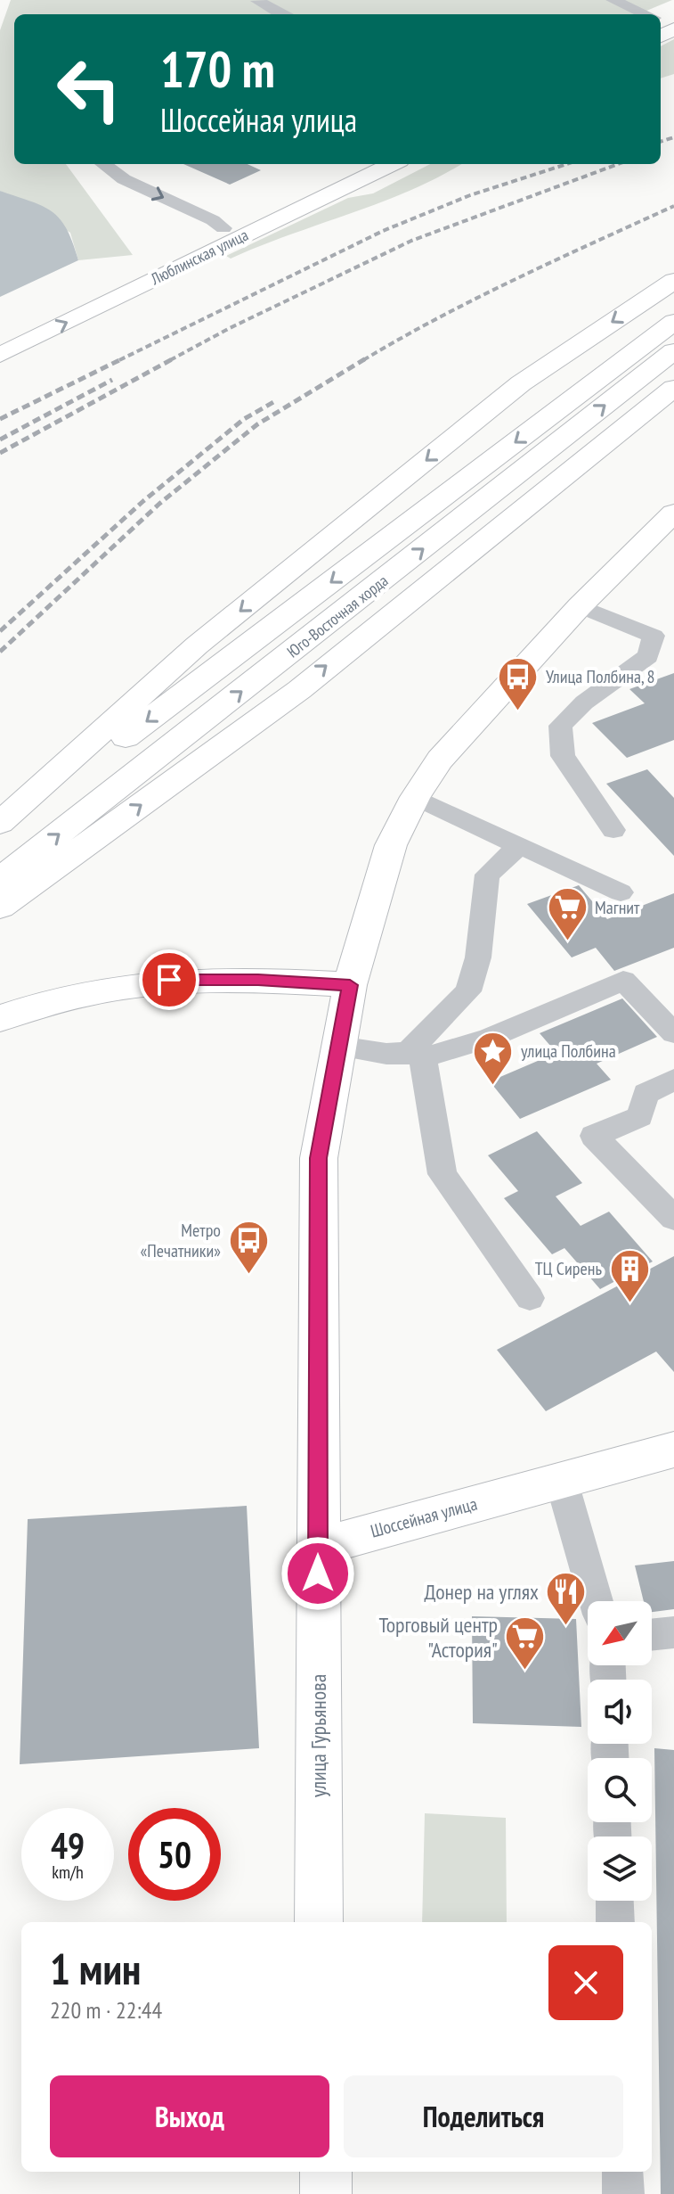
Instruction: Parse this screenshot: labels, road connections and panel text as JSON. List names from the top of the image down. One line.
{"streets":{"main road":["Люблинская улица","Юго-Восточная хорда","Шоссейная улица","улица Гурьянова"]},"crossings":[["Шоссейная улица","улица Гурьянова"]],"places":{"bus stop":["Улица Полбина, 8","Метро «Печатники»"],"supermarket":["Магнит","Торговый центр \"Астория\""],"place":["улица Полбина"],"building":["ТЦ Сирень"],"restaurant":["Донер на углях"]},"north":"bottom left","page":{"turn":["170 m","Шоссейная улица"],"speed":"49 km/h","limit":"50","heading":["1 мин","220 m · 22:44"],"buttons":["Выход","Поделиться"]}}
